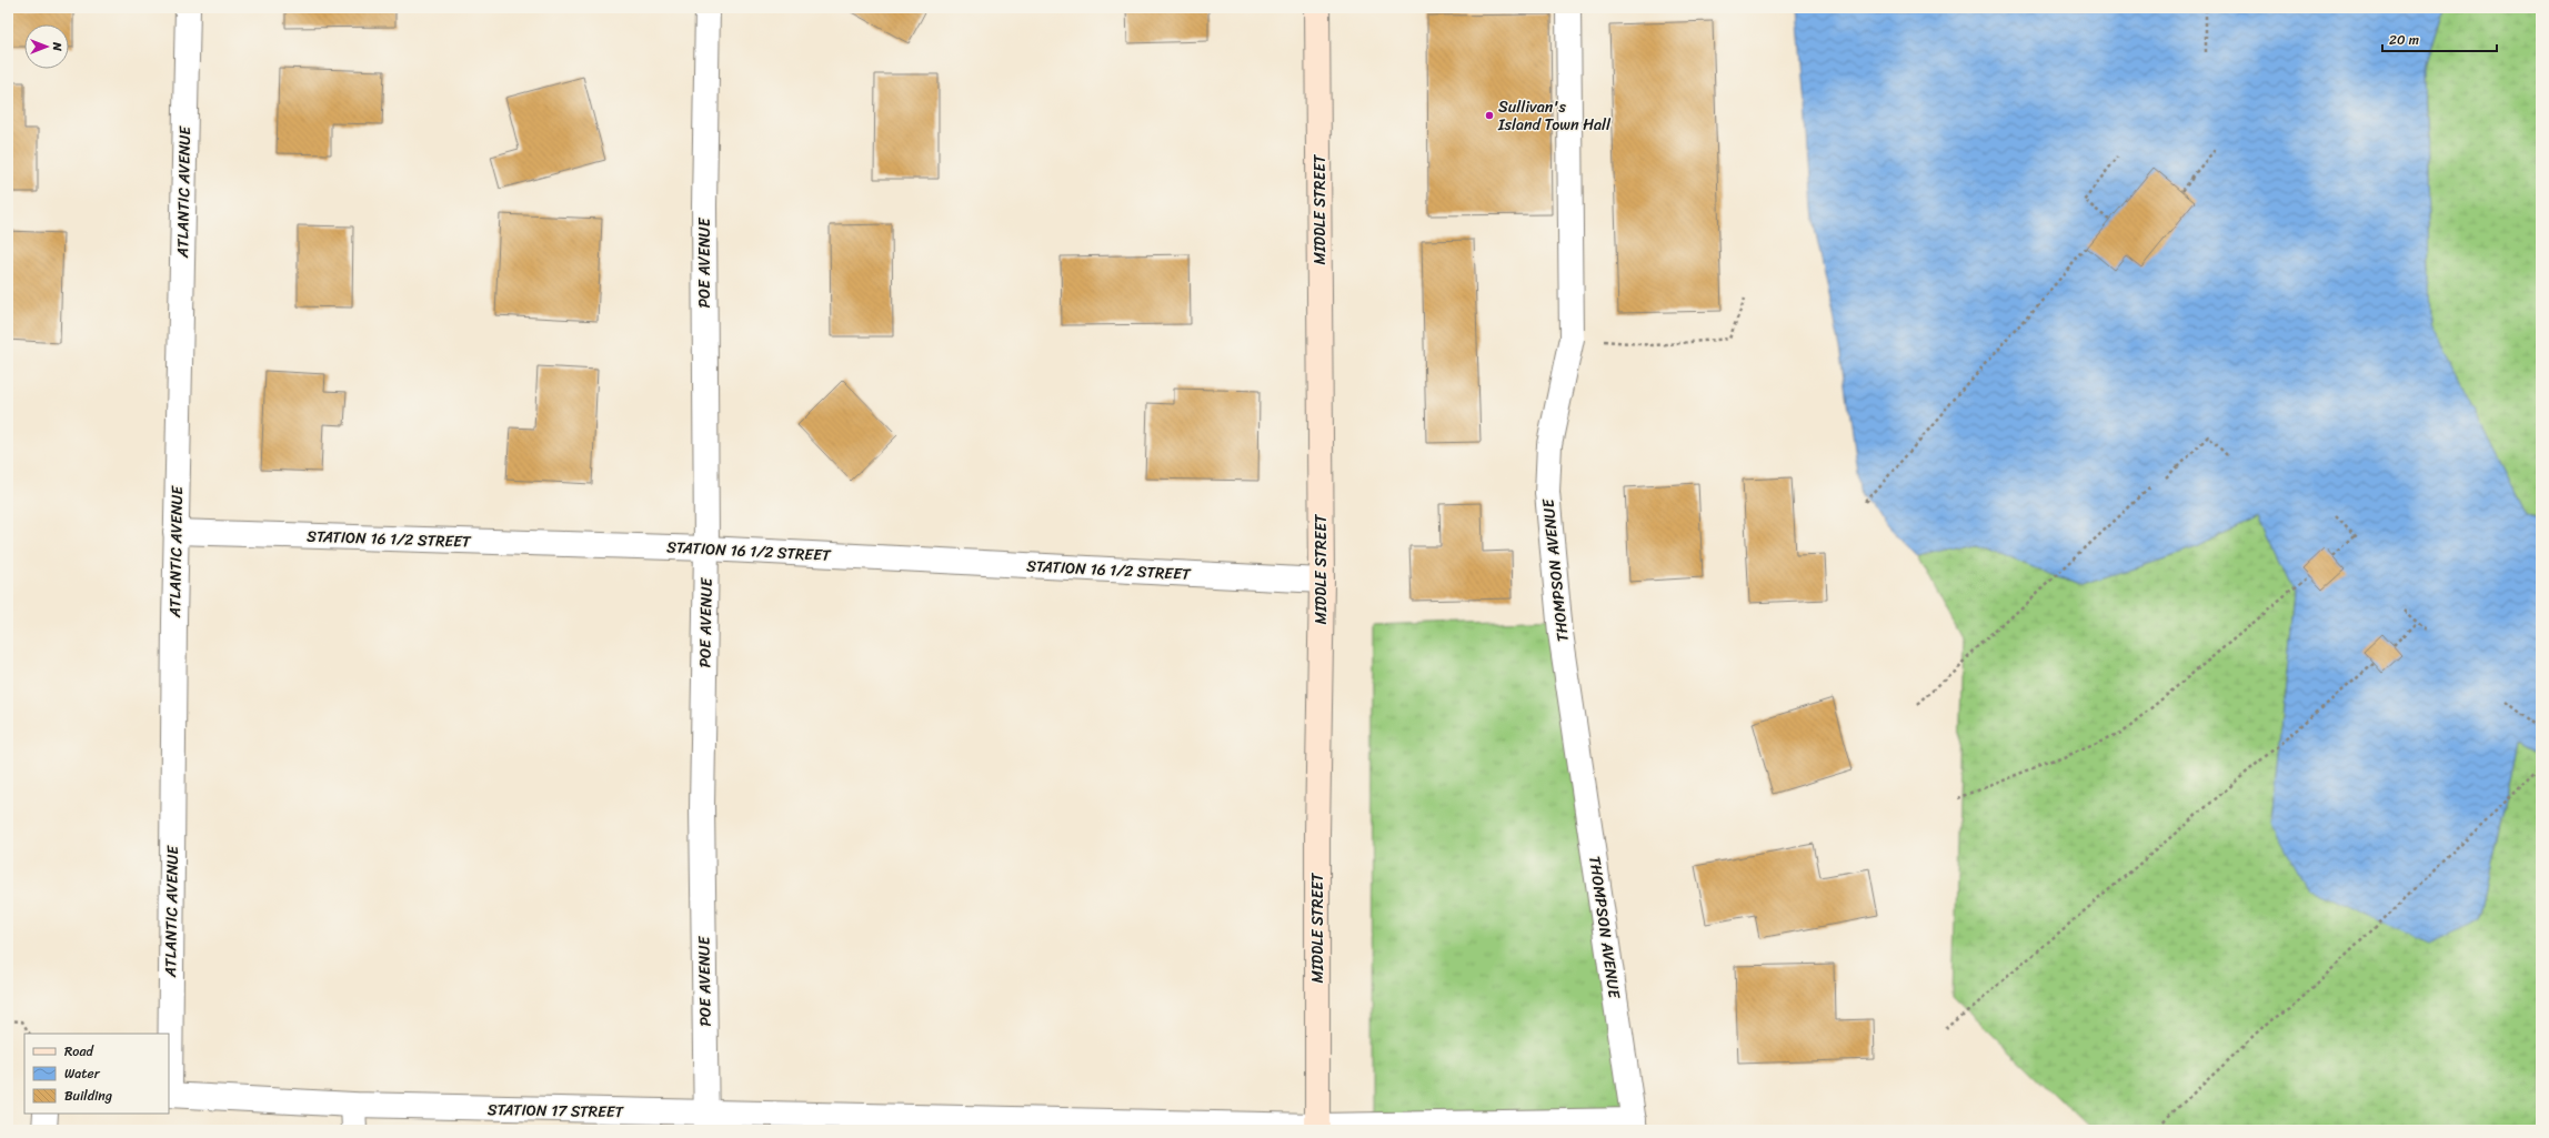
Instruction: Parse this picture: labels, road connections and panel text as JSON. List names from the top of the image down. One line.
{"streets":{"street":["ATLANTIC AVENUE","MIDDLE STREET","POE AVENUE","STATION 16 1/2 STREET","THOMPSON AVENUE","STATION 17 STREET"]},"crossings":[["ATLANTIC AVENUE","STATION 16 1/2 STREET"],["ATLANTIC AVENUE","STATION 17 STREET"],["MIDDLE STREET","STATION 16 1/2 STREET"],["MIDDLE STREET","STATION 17 STREET"],["POE AVENUE","STATION 16 1/2 STREET"],["POE AVENUE","STATION 17 STREET"],["THOMPSON AVENUE","STATION 17 STREET"]],"places":["Sullivan's Island Town Hall"],"legend":["Road","Water","Building"],"scale_bar":"20 m","north":"right"}
